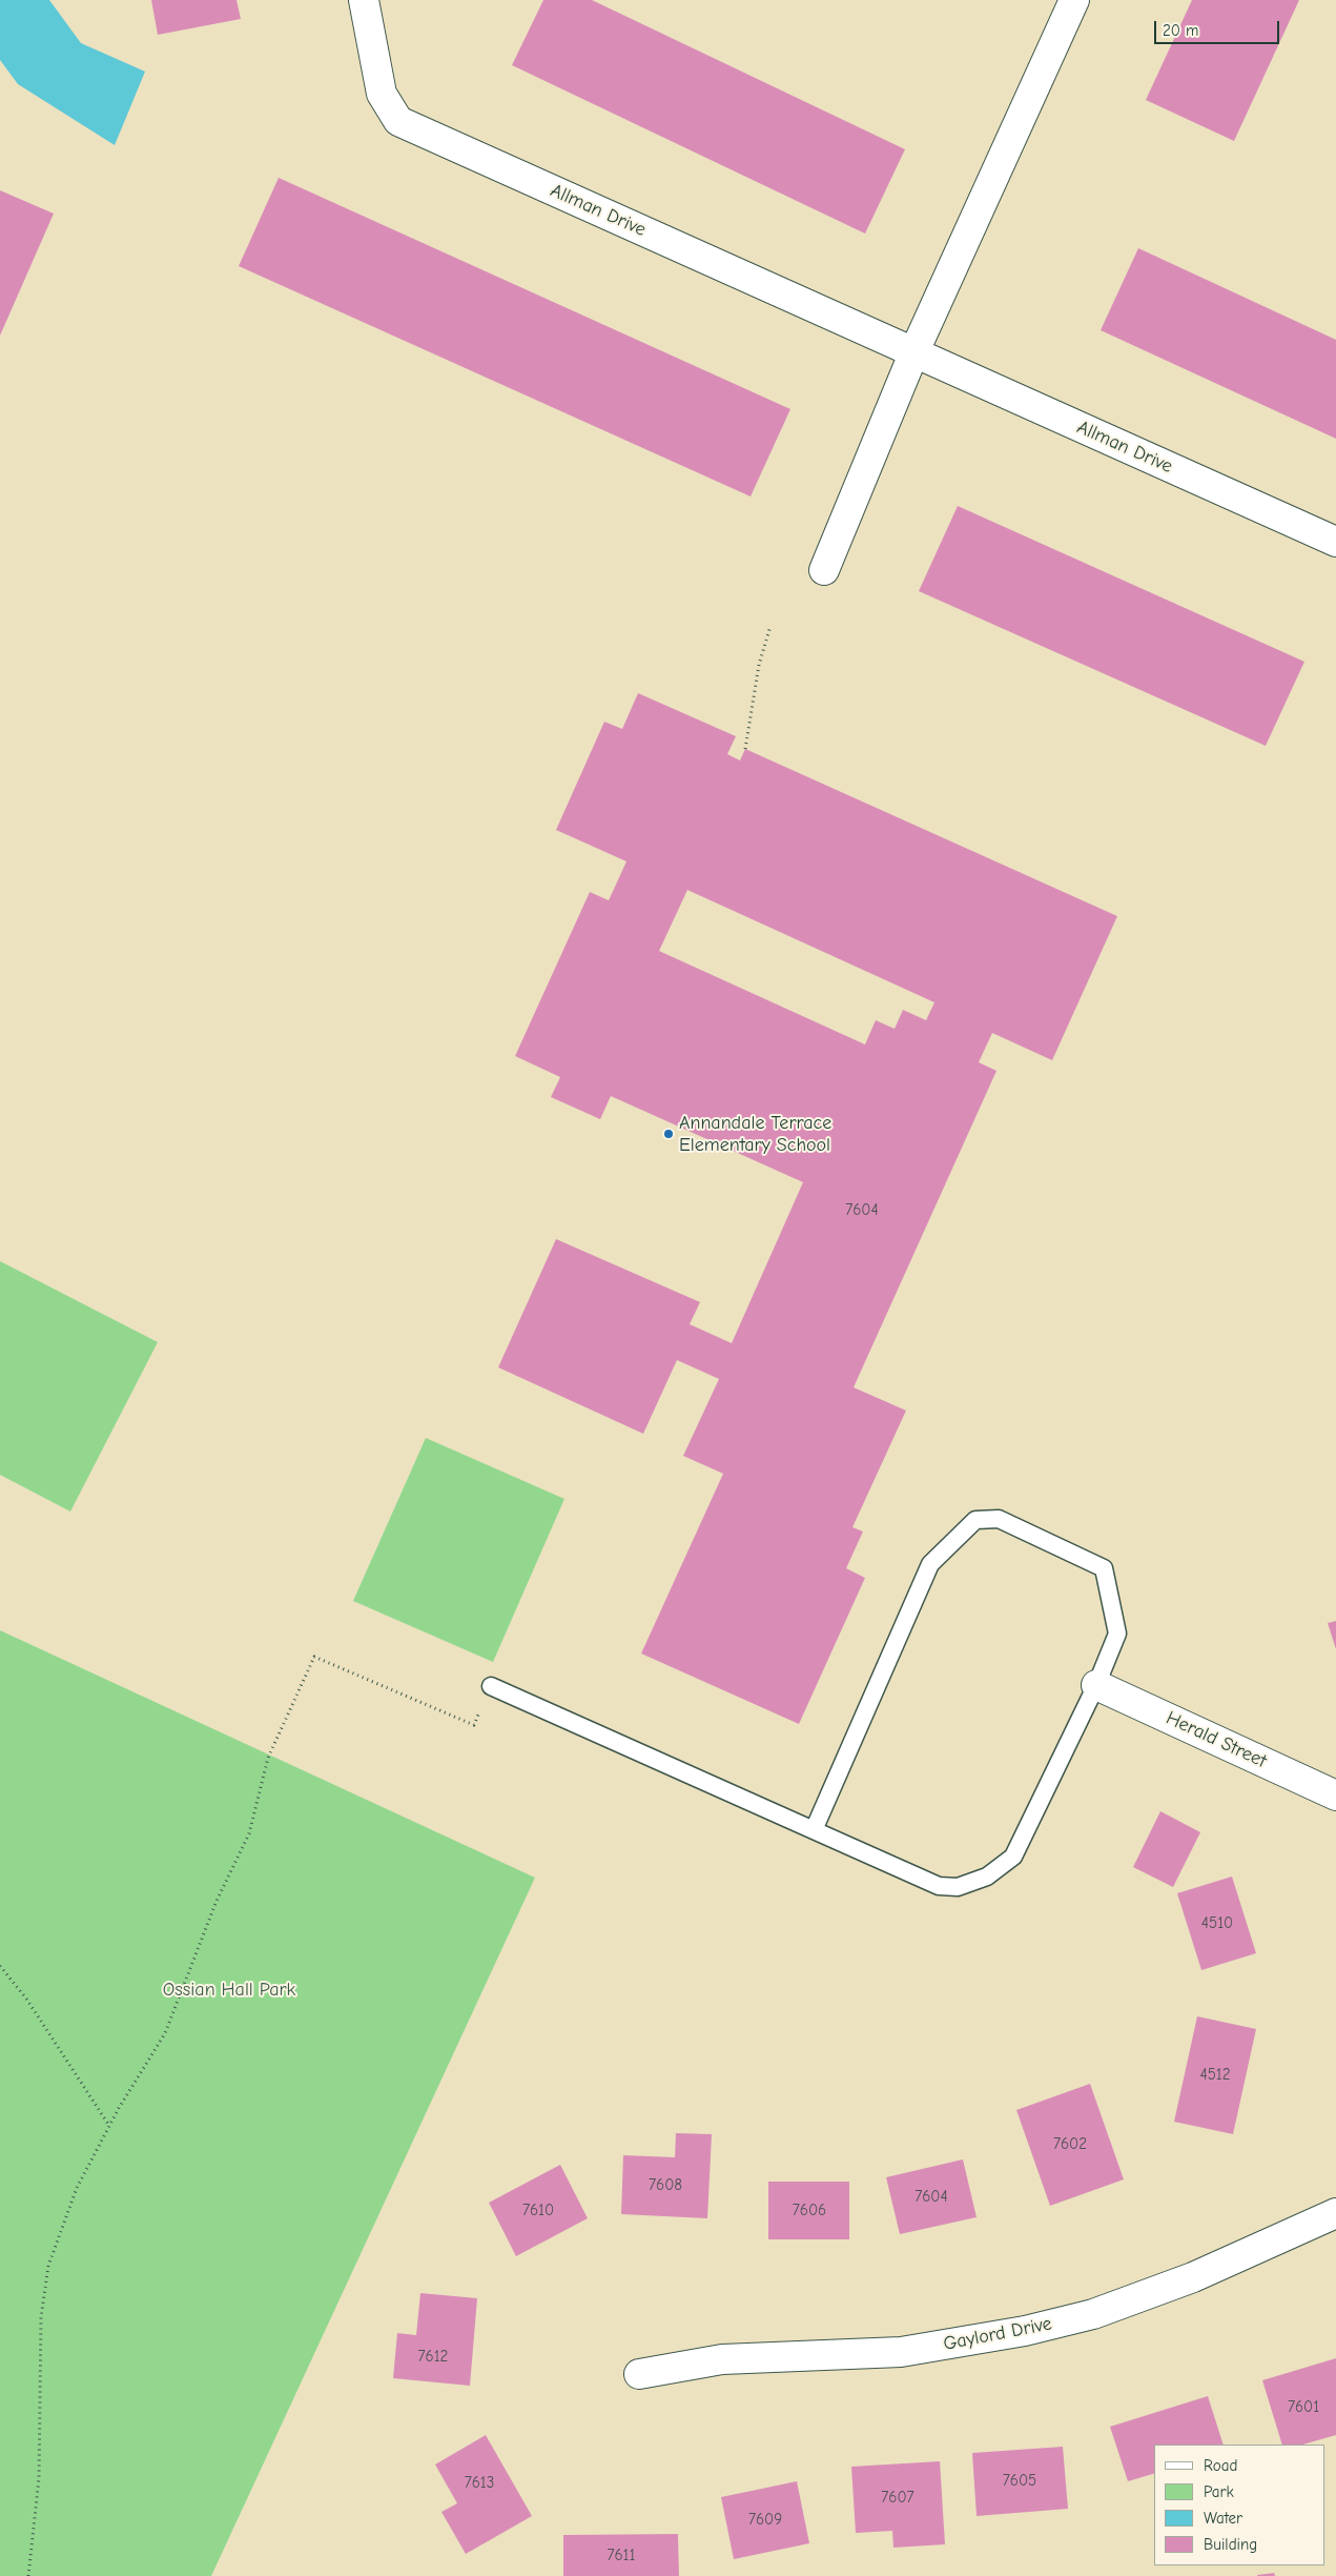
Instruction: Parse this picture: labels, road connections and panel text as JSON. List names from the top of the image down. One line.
{"streets":{"street":["Allman Drive","Herald Street","Gaylord Drive"]},"parks":["Ossian Hall Park"],"places":["Annandale Terrace Elementary School"],"house_numbers":["7604","4510","4512","7602","7608","7604","7610","7606","7612","7601","7605","7613","7607","7609","7611"],"legend":["Road","Park","Water","Building"],"scale_bar":"20 m"}
